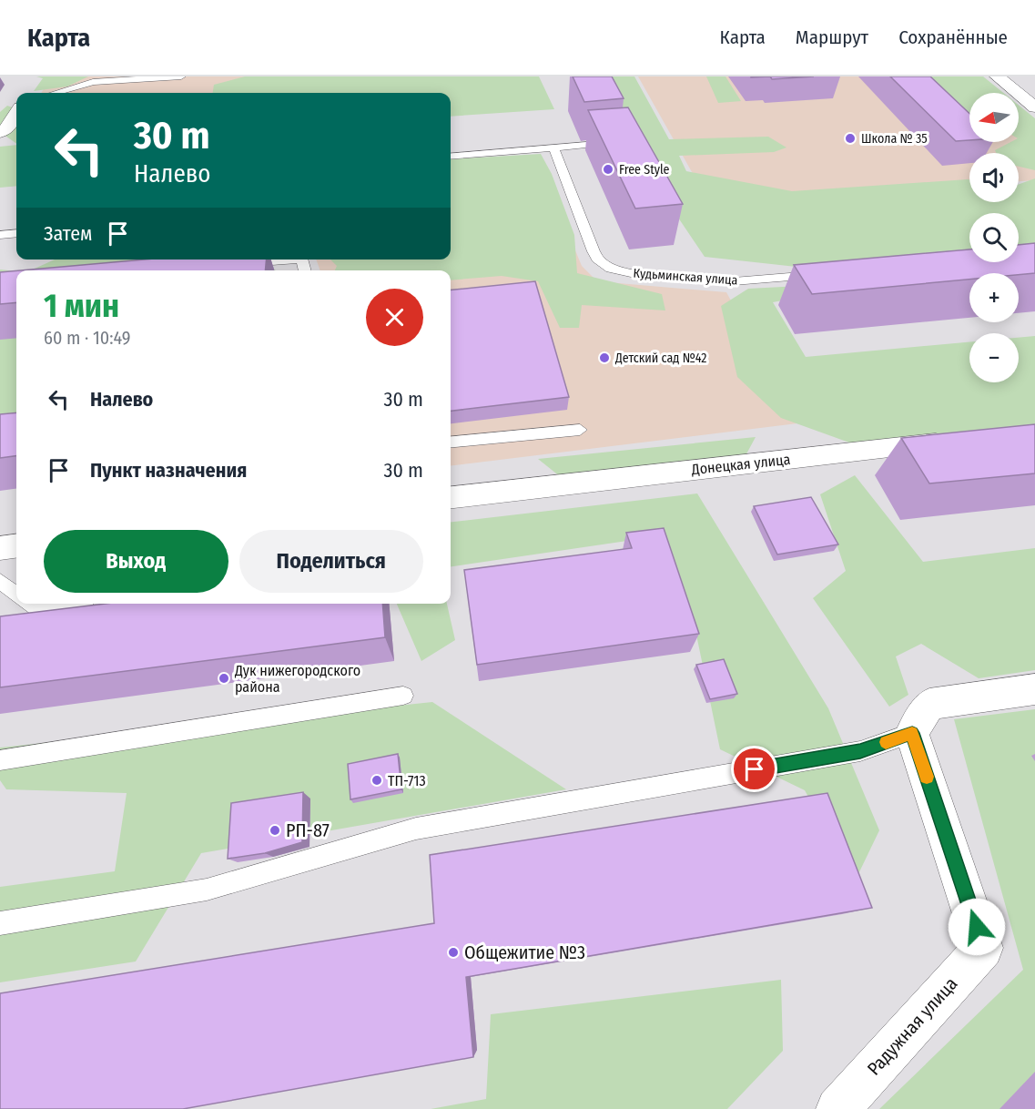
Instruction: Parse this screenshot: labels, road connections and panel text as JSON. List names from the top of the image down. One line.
{"streets":{"street":["Донецкая улица","Радужная улица"],"lane":["Кудьминская улица"]},"places":["Школа № 35","Free Style","Детский сад №42","Дук нижегородского района","ТП-713","РП-87","Общежитие №3"],"north":"left","page":{"header":"Карта","nav":["Карта","Маршрут","Сохранённые"],"map_buttons":["+","−"],"turn":["30 m","Налево"],"then":"Затем","heading":["1 мин","60 m · 10:49"],"list":[{"name":"Налево","value":"30 m"},{"name":"Пункт назначения","value":"30 m"}],"buttons":["Выход","Поделиться"]}}
